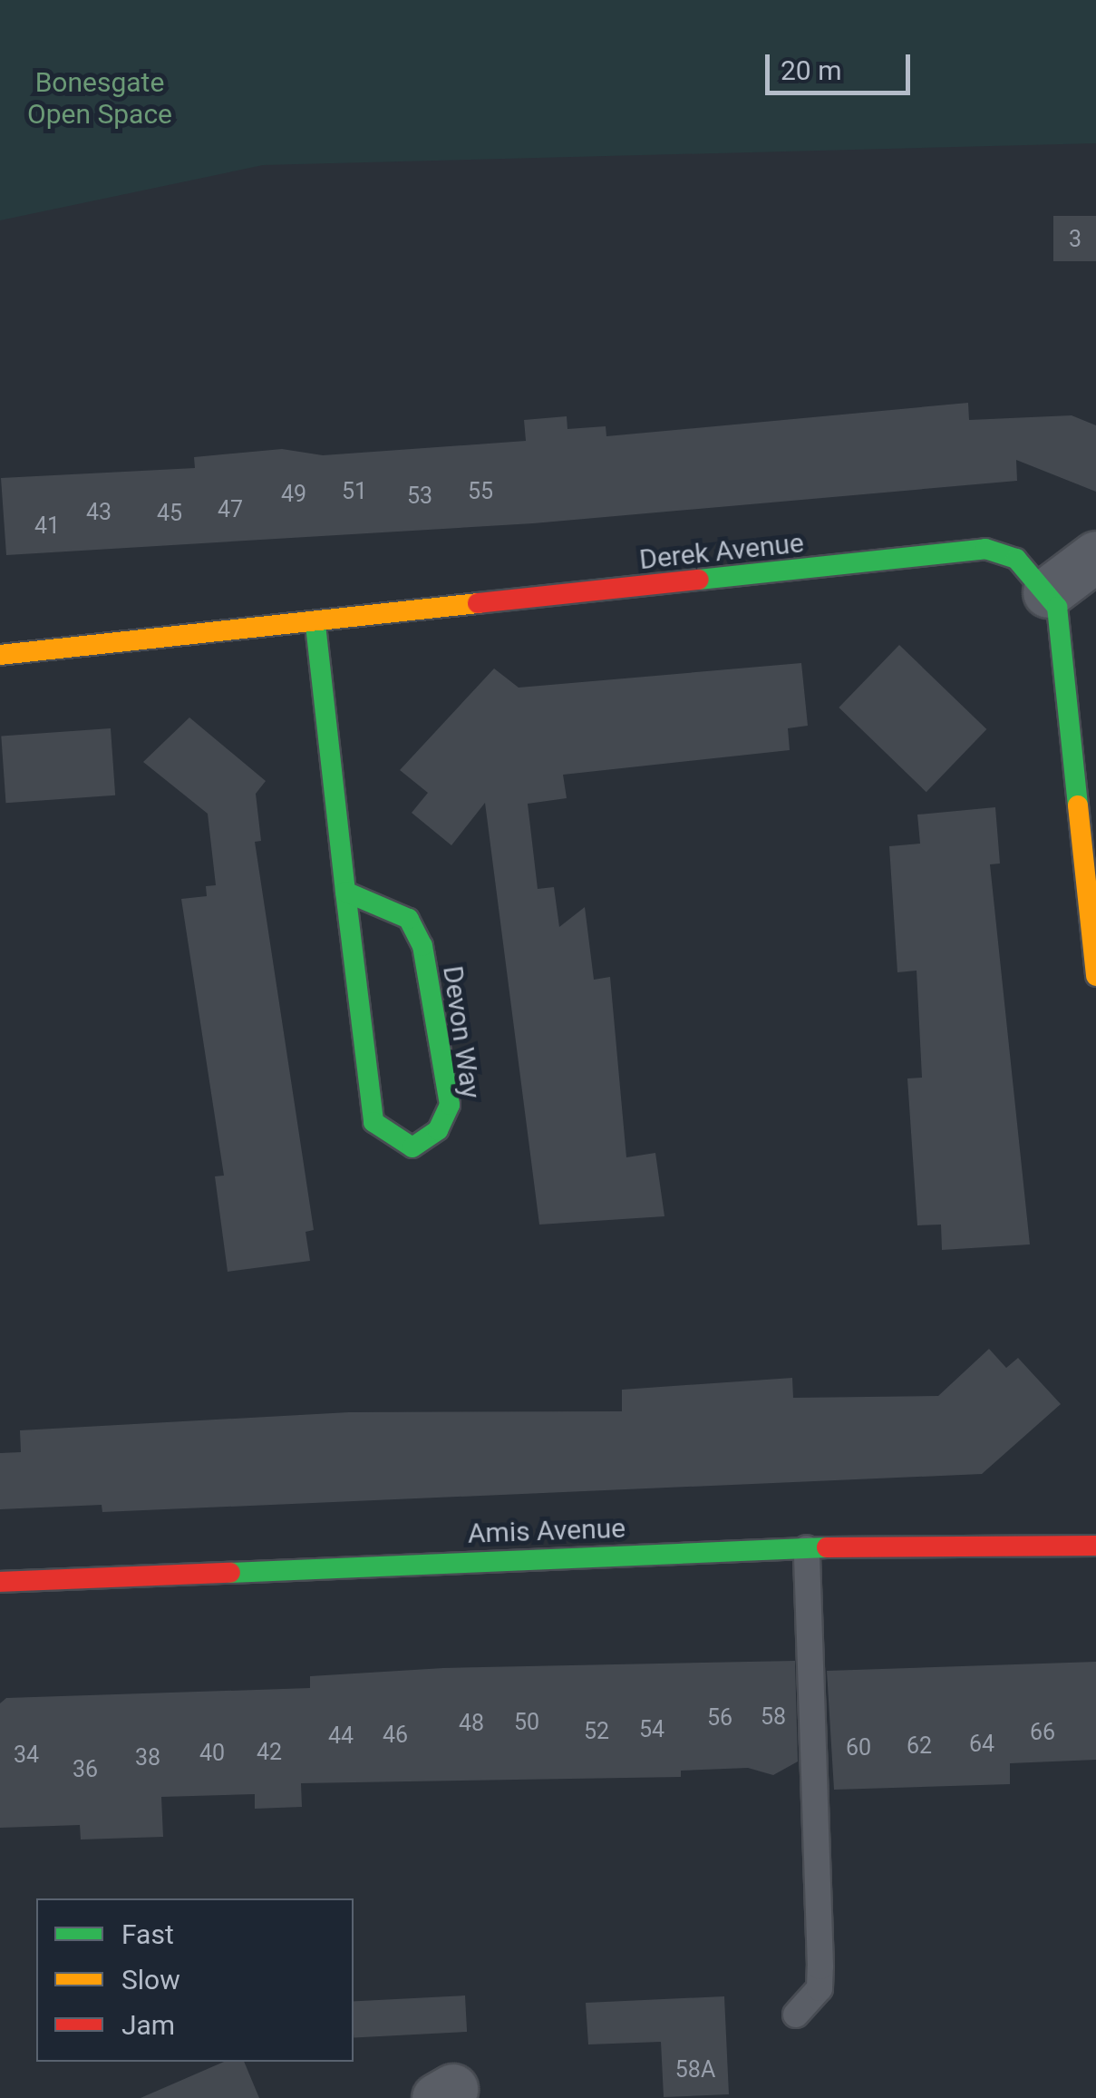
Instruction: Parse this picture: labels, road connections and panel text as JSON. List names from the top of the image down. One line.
{"streets":{"street":["Derek Avenue","Devon Way","Amis Avenue"]},"crossings":[["Derek Avenue","Devon Way"]],"parks":["Bonesgate Open Space"],"house_numbers":["3","51","55","49","53","47","43","45","41","58","56","50","48","54","52","66","46","44","64","62","60","42","40","34","38","36","58A"],"legend":["Fast","Slow","Jam"],"scale_bar":"20 m"}
